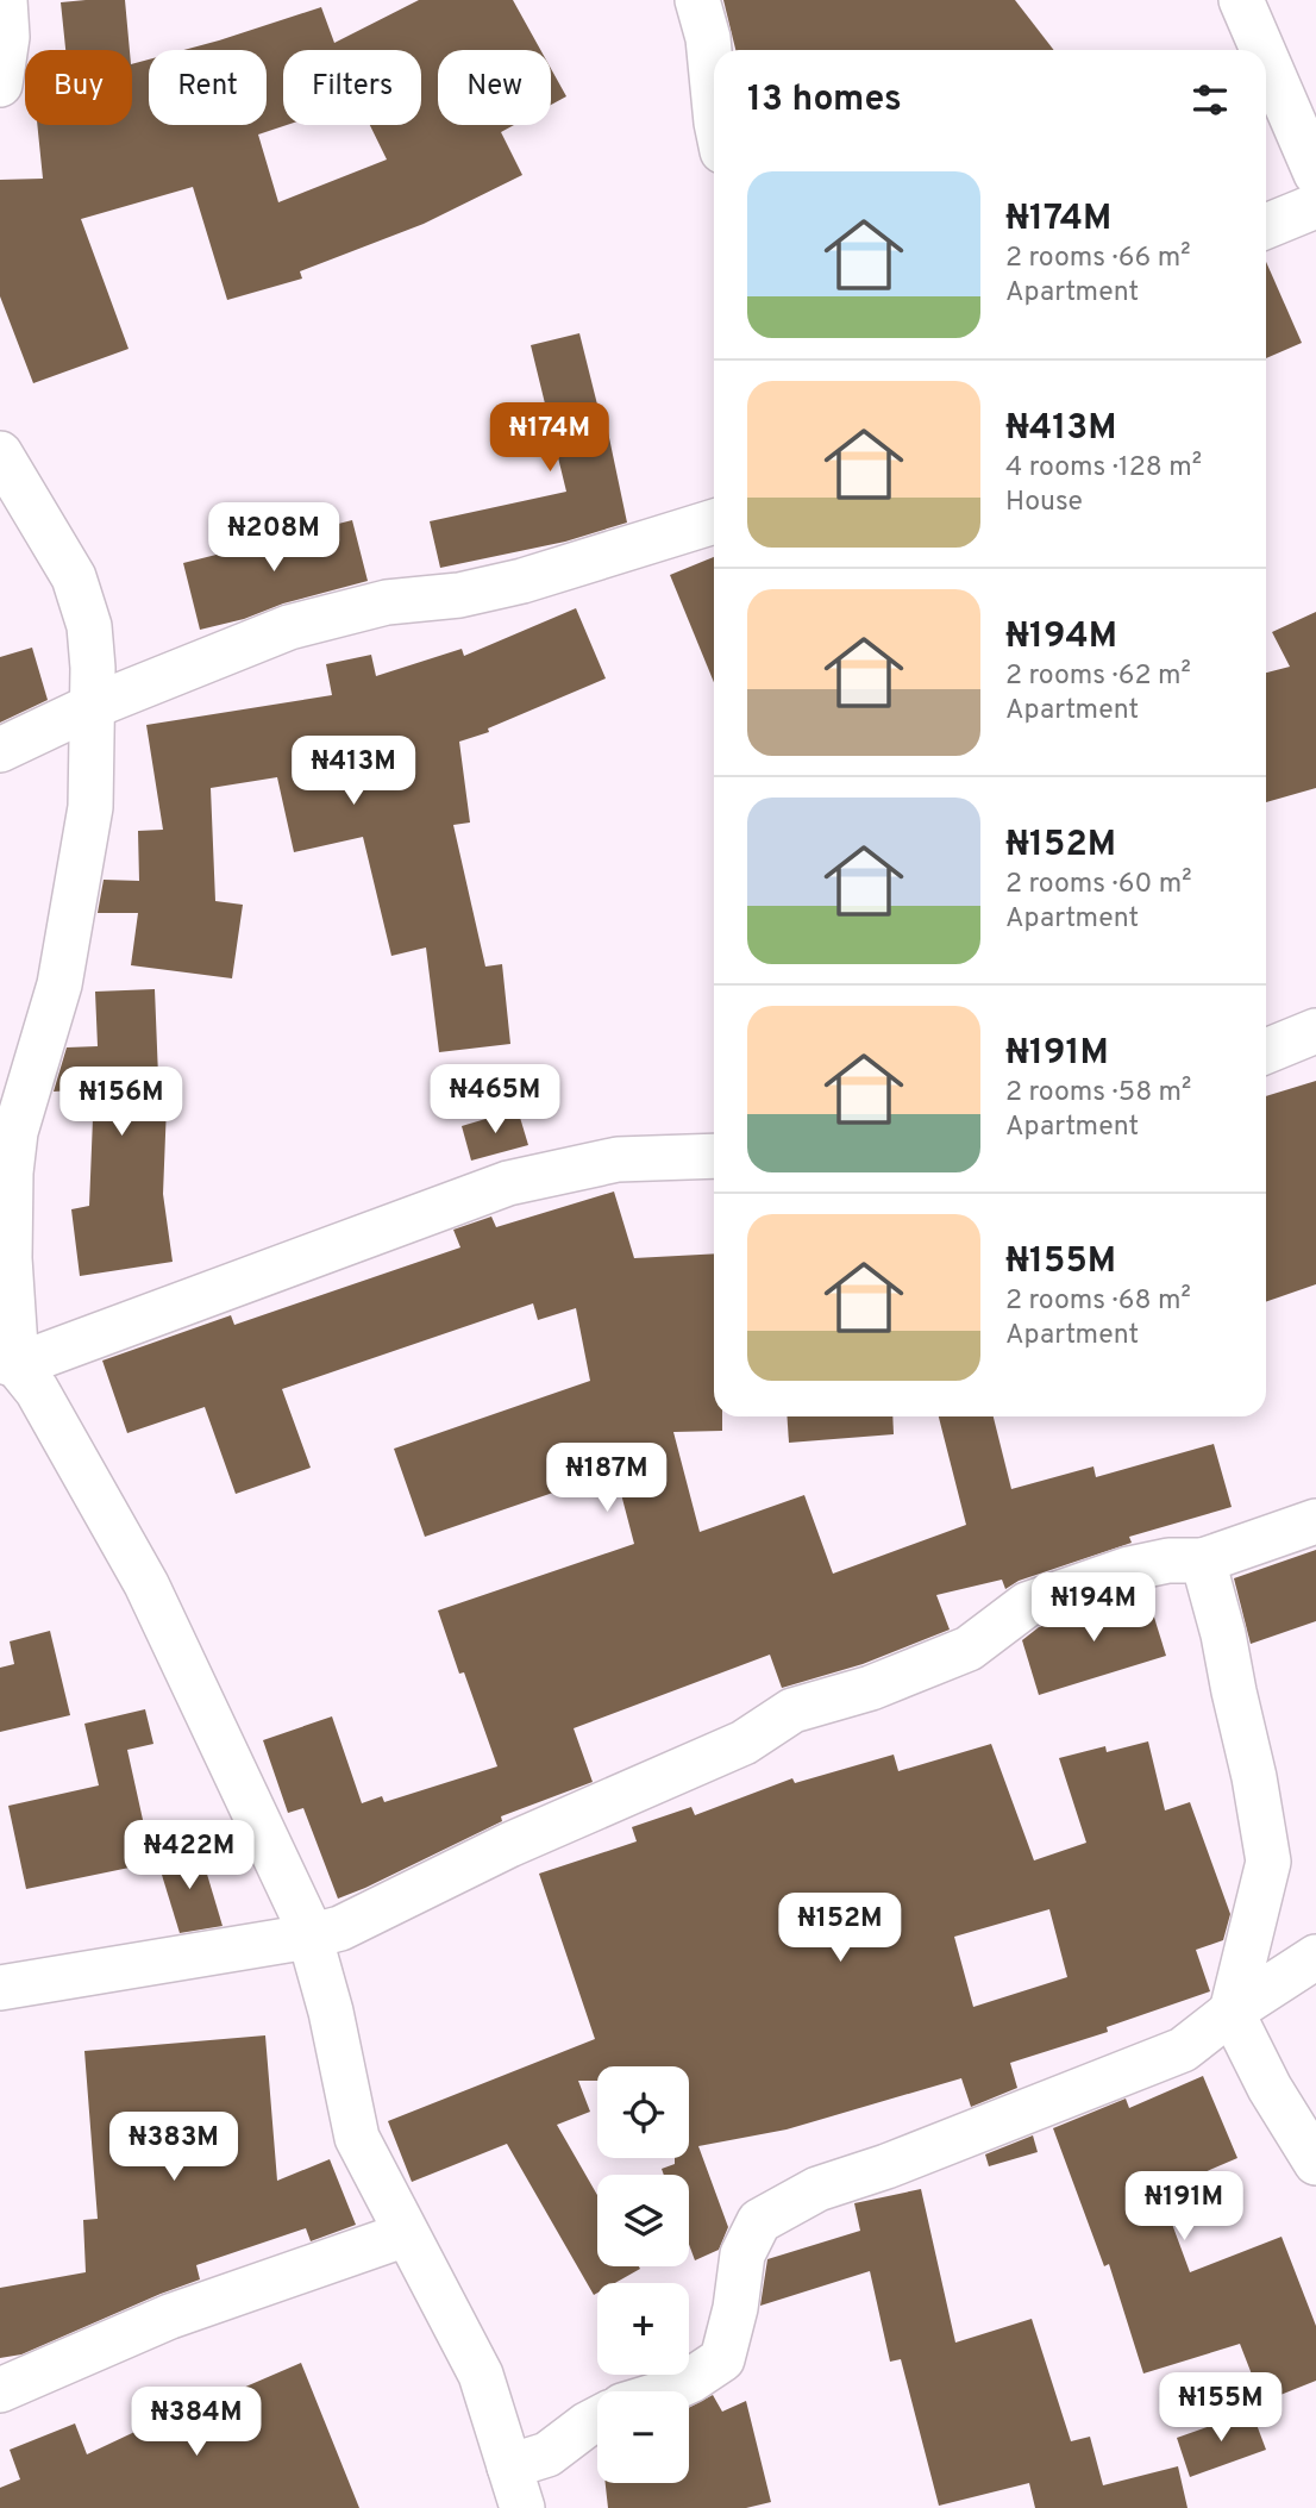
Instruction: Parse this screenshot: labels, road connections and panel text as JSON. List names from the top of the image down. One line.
{"page":{"chip":["Buy","Rent","Filters","New"],"heading":"13 homes","list":[{"name":"₦174M","note":"2 rooms · 66 m² · Apartment"},{"name":"₦413M","note":"4 rooms · 128 m² · House"},{"name":"₦194M","note":"2 rooms · 62 m² · Apartment"},{"name":"₦152M","note":"2 rooms · 60 m² · Apartment"},{"name":"₦191M","note":"2 rooms · 58 m² · Apartment"},{"name":"₦155M","note":"2 rooms · 68 m² · Apartment"}],"price":["₦174M","₦208M","₦413M","₦465M","₦156M","₦187M","₦194M","₦422M","₦152M","₦383M","₦191M","₦155M","₦384M"],"map_buttons":["+","−"]}}
